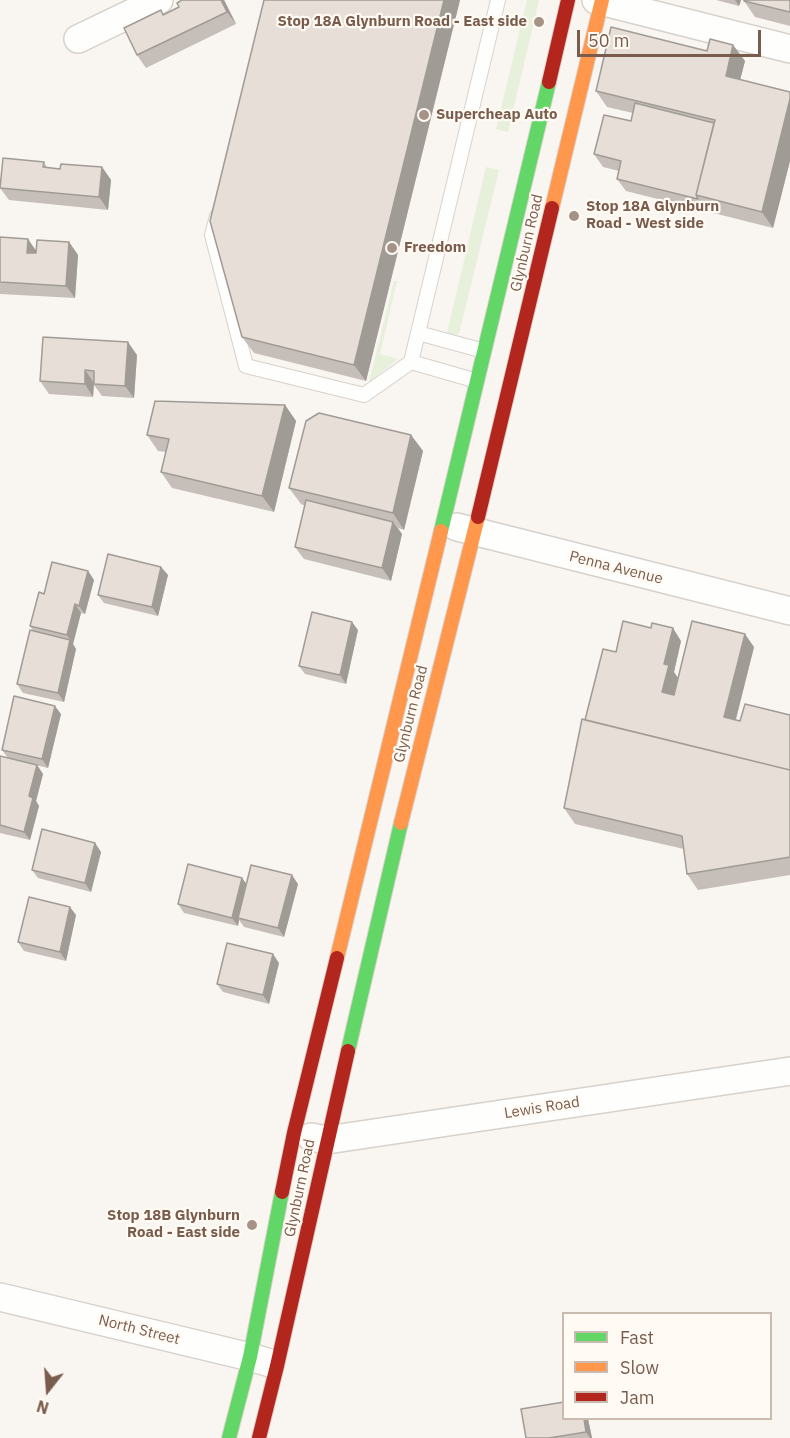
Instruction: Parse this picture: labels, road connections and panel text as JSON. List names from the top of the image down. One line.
{"streets":{"main road":["Glynburn Road"],"street":["Penna Avenue","Lewis Road","North Street"]},"crossings":[["Glynburn Road","Penna Avenue"],["Glynburn Road","Lewis Road"],["Glynburn Road","North Street"]],"places":["Stop 18A Glynburn Road - East side","Supercheap Auto","Stop 18A Glynburn Road - West side","Freedom","Stop 18B Glynburn Road - East side"],"legend":["Fast","Slow","Jam"],"scale_bar":"50 m","north":"bottom"}
